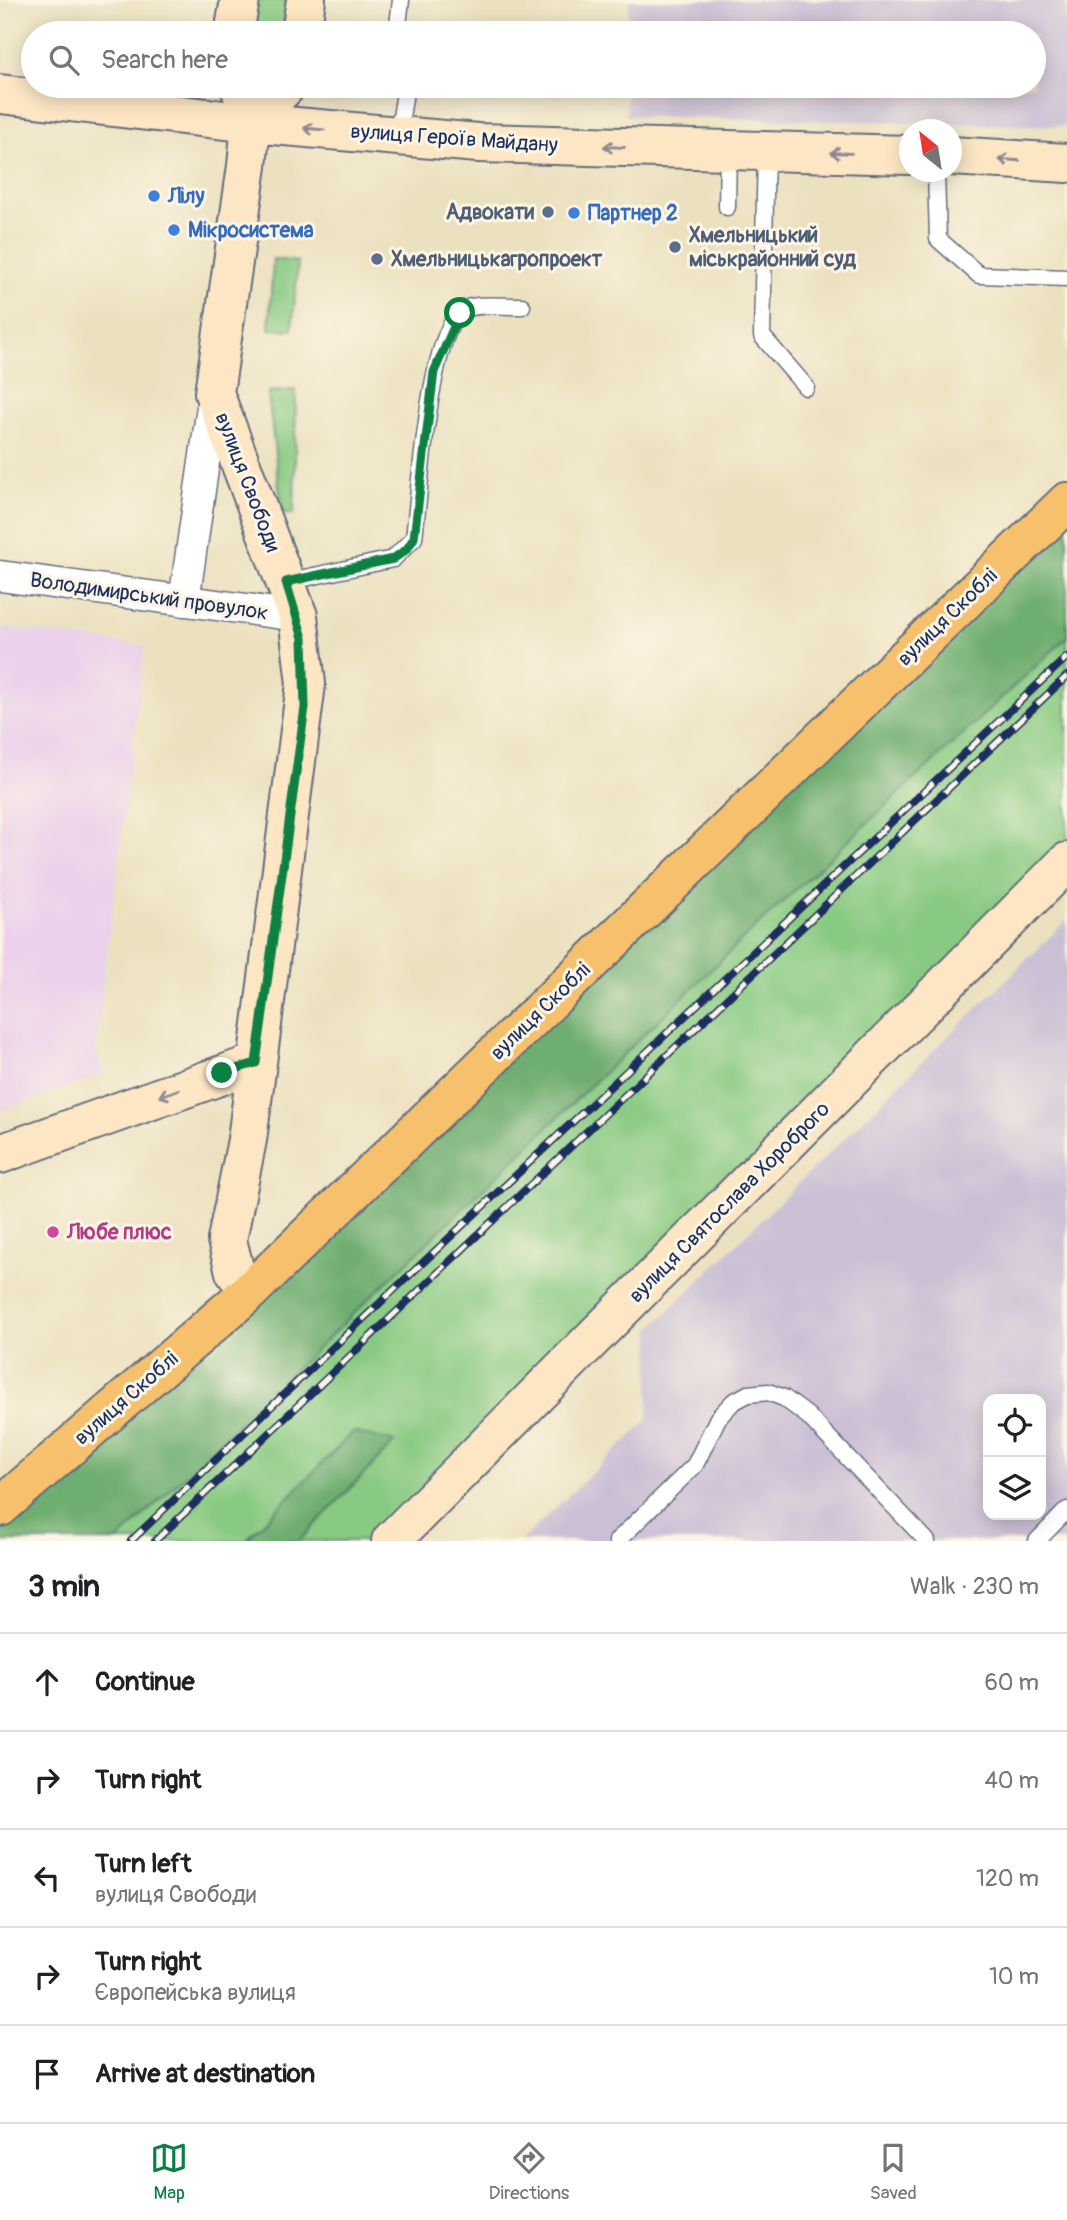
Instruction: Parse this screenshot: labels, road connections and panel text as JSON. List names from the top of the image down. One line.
{"streets":{"main road":["вулиця Скоблі"],"street":["вулиця Героїв Майдану","вулиця Свободи","Володимирський провулок","вулиця Святослава Хороброго"]},"crossings":[["вулиця Героїв Майдану","вулиця Свободи"],["вулиця Свободи","Володимирський провулок"],["вулиця Свободи","вулиця Скоблі"]],"one_way":["вулиця Героїв Майдану"],"places":["Лілу","Адвокати","Партнер 2","Мікросистема","Хмельницький міськрайонний суд","Хмельницькагропроект","Любе плюс"],"north":"top left","page":{"search":"Search here","heading":["3 min","Walk · 230 m"],"list":[["Continue","60 m"],["Turn right","40 m"],["Turn left","вулиця Свободи","120 m"],["Turn right","Європейська вулиця","10 m"],"Arrive at destination"],"nav":["Map","Directions","Saved"]}}
